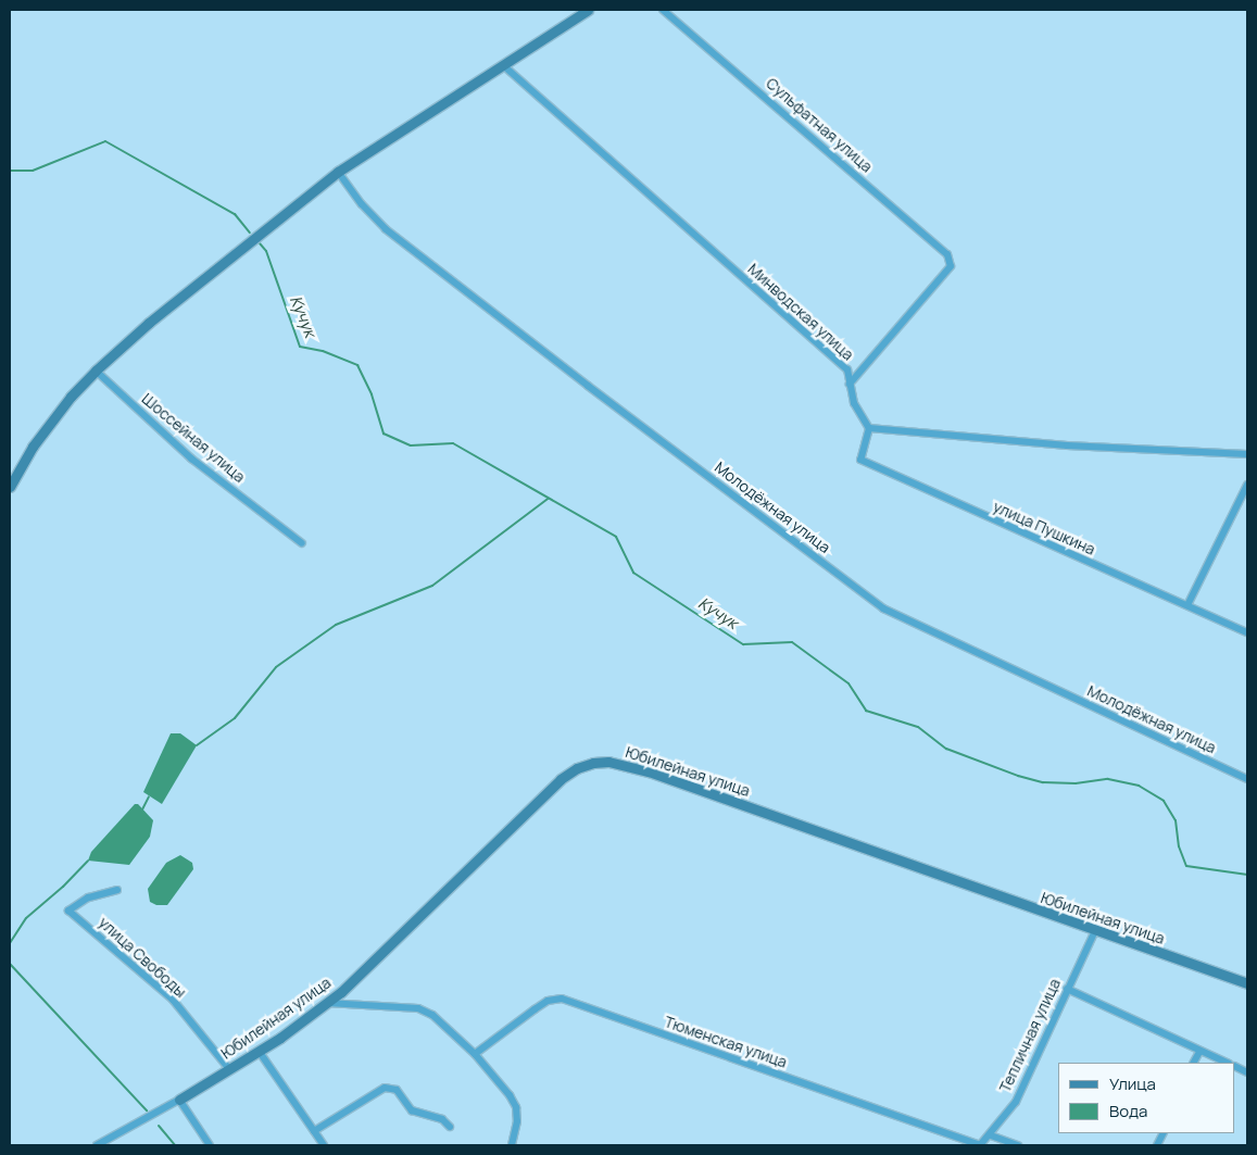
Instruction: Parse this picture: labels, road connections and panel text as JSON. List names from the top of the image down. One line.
{"streets":{"street":["Сульфатная улица","Минводская улица","Шоссейная улица","Молодёжная улица","улица Пушкина","Юбилейная улица","улица Свободы","Тепличная улица","Тюменская улица"]},"crossings":[["Сульфатная улица","Минводская улица"],["Минводская улица","улица Пушкина"],["Юбилейная улица","улица Свободы"],["Юбилейная улица","Тепличная улица"],["Тепличная улица","Тюменская улица"]],"water":["Кучук"],"legend":["Улица","Вода"]}
